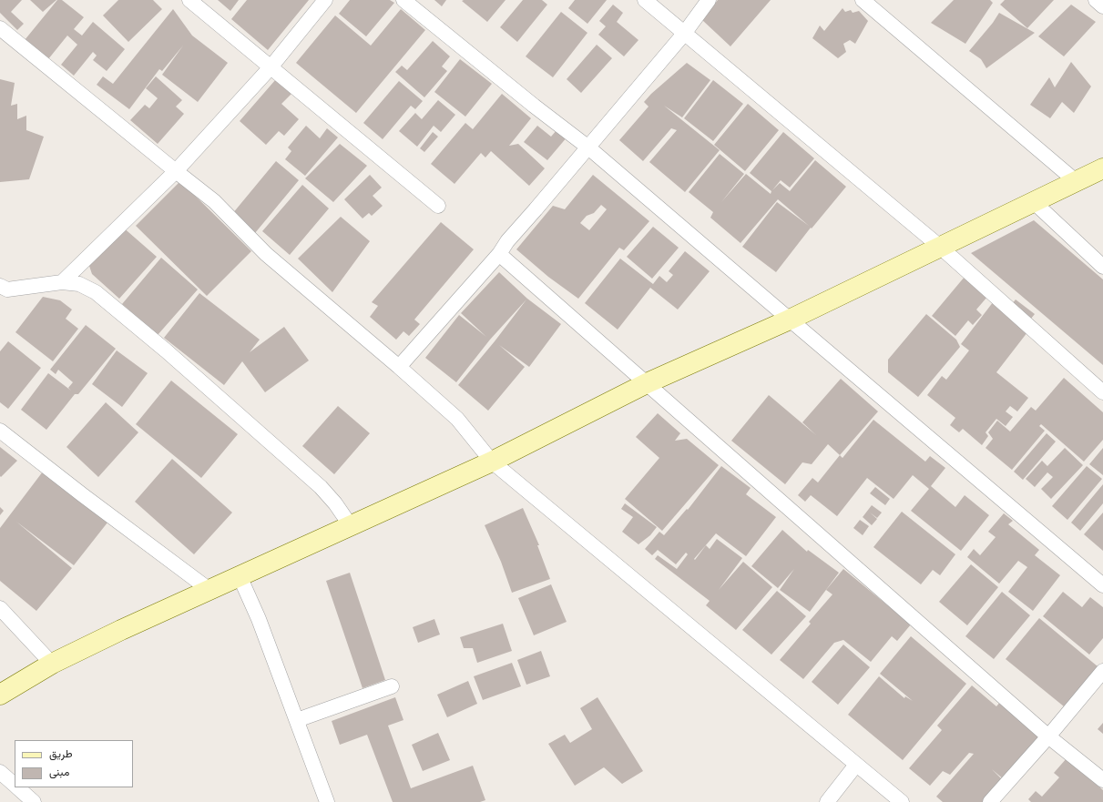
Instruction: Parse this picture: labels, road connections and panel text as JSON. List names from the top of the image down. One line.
{"legend":["طريق","مبنى"]}
